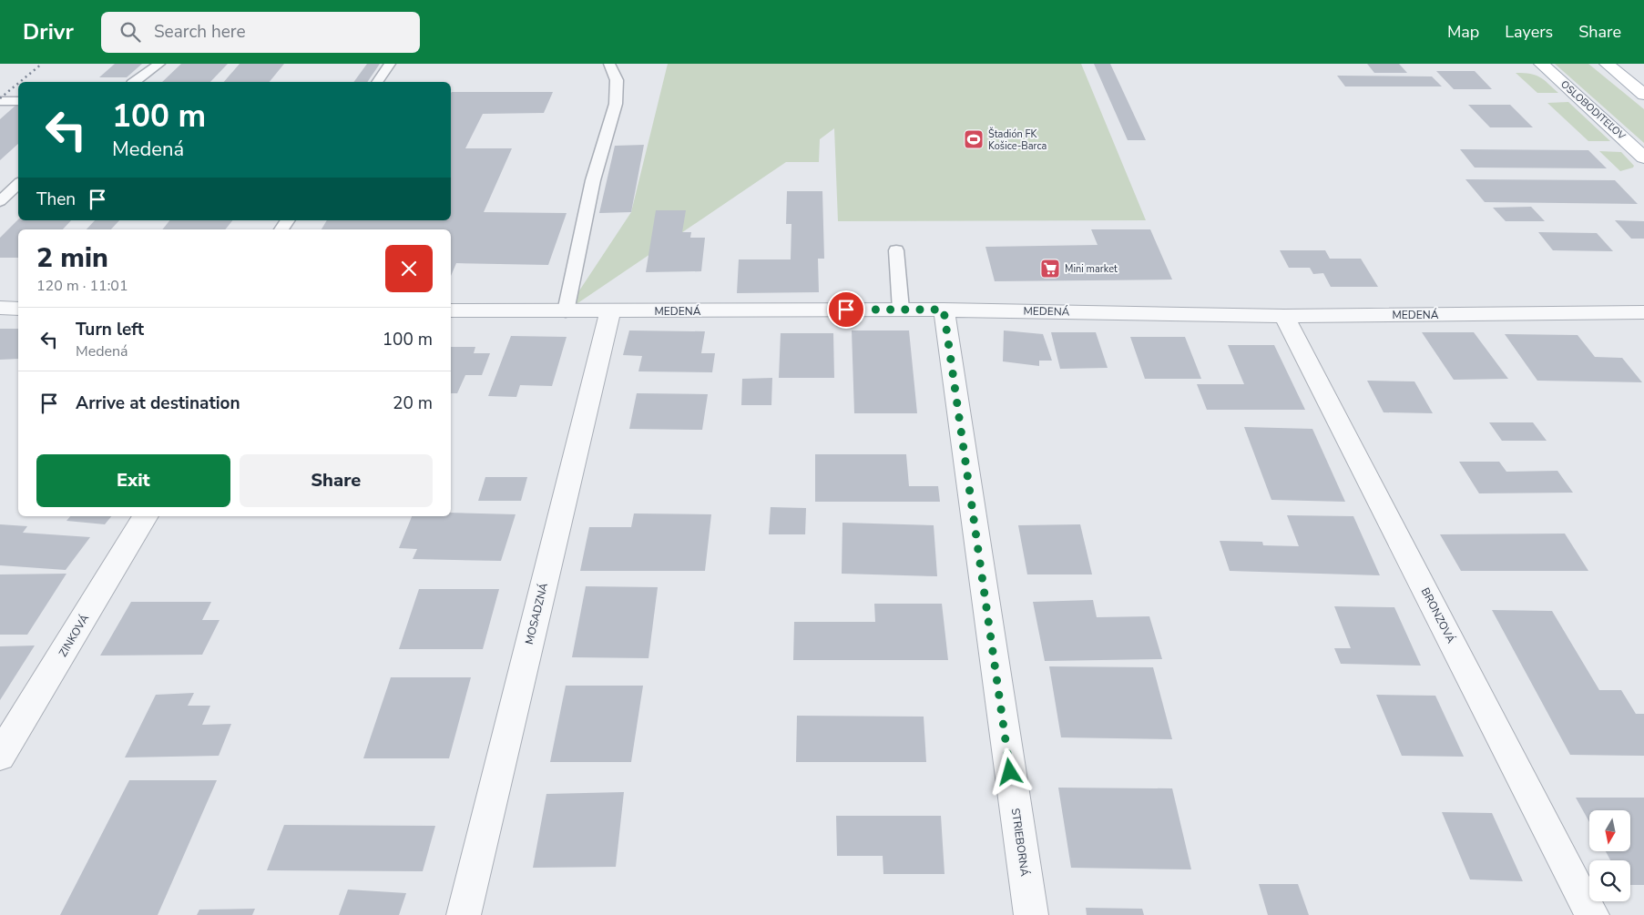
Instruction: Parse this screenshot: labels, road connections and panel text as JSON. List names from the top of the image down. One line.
{"streets":{"main road":["OSLOBODITEĽOV"],"street":["MEDENÁ","MOSADZNÁ","BRONZOVÁ","ZINKOVÁ","STRIEBORNÁ"]},"crossings":[["MEDENÁ","MOSADZNÁ"],["MEDENÁ","BRONZOVÁ"],["MEDENÁ","STRIEBORNÁ"]],"places":{"sports":["Štadión FK Košice-Barca"],"supermarket":["Mini market"]},"north":"bottom","page":{"header":"Drivr","search":"Search here","nav":["Map","Layers","Share"],"turn":["100 m","Medená"],"then":"Then","heading":["2 min","120 m · 11:01"],"list":[{"name":"Turn left","note":"Medená","value":"100 m"},{"name":"Arrive at destination","value":"20 m"}],"buttons":["Exit","Share"]}}
